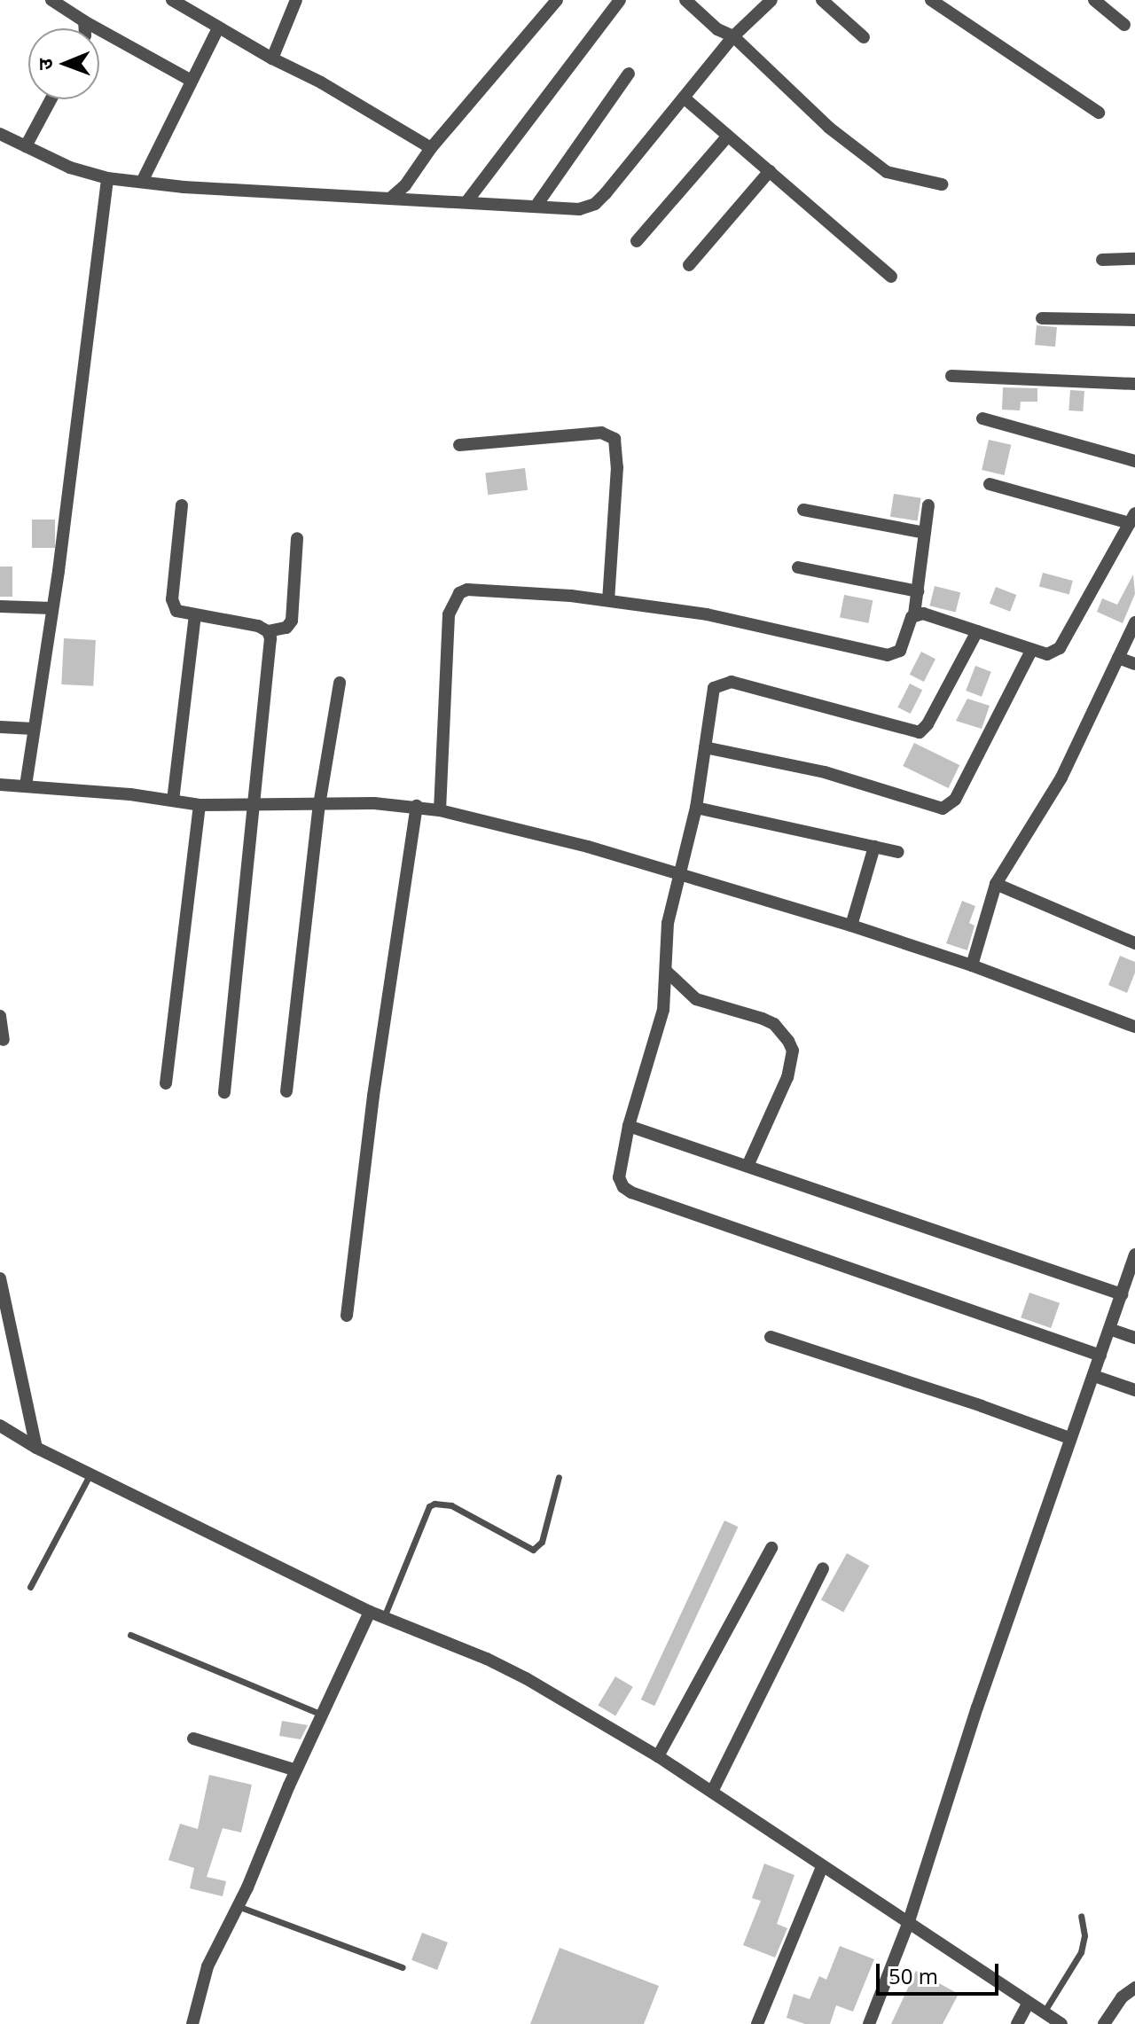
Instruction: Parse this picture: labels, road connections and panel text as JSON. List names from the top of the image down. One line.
{"scale_bar":"50 m","north":"left"}
